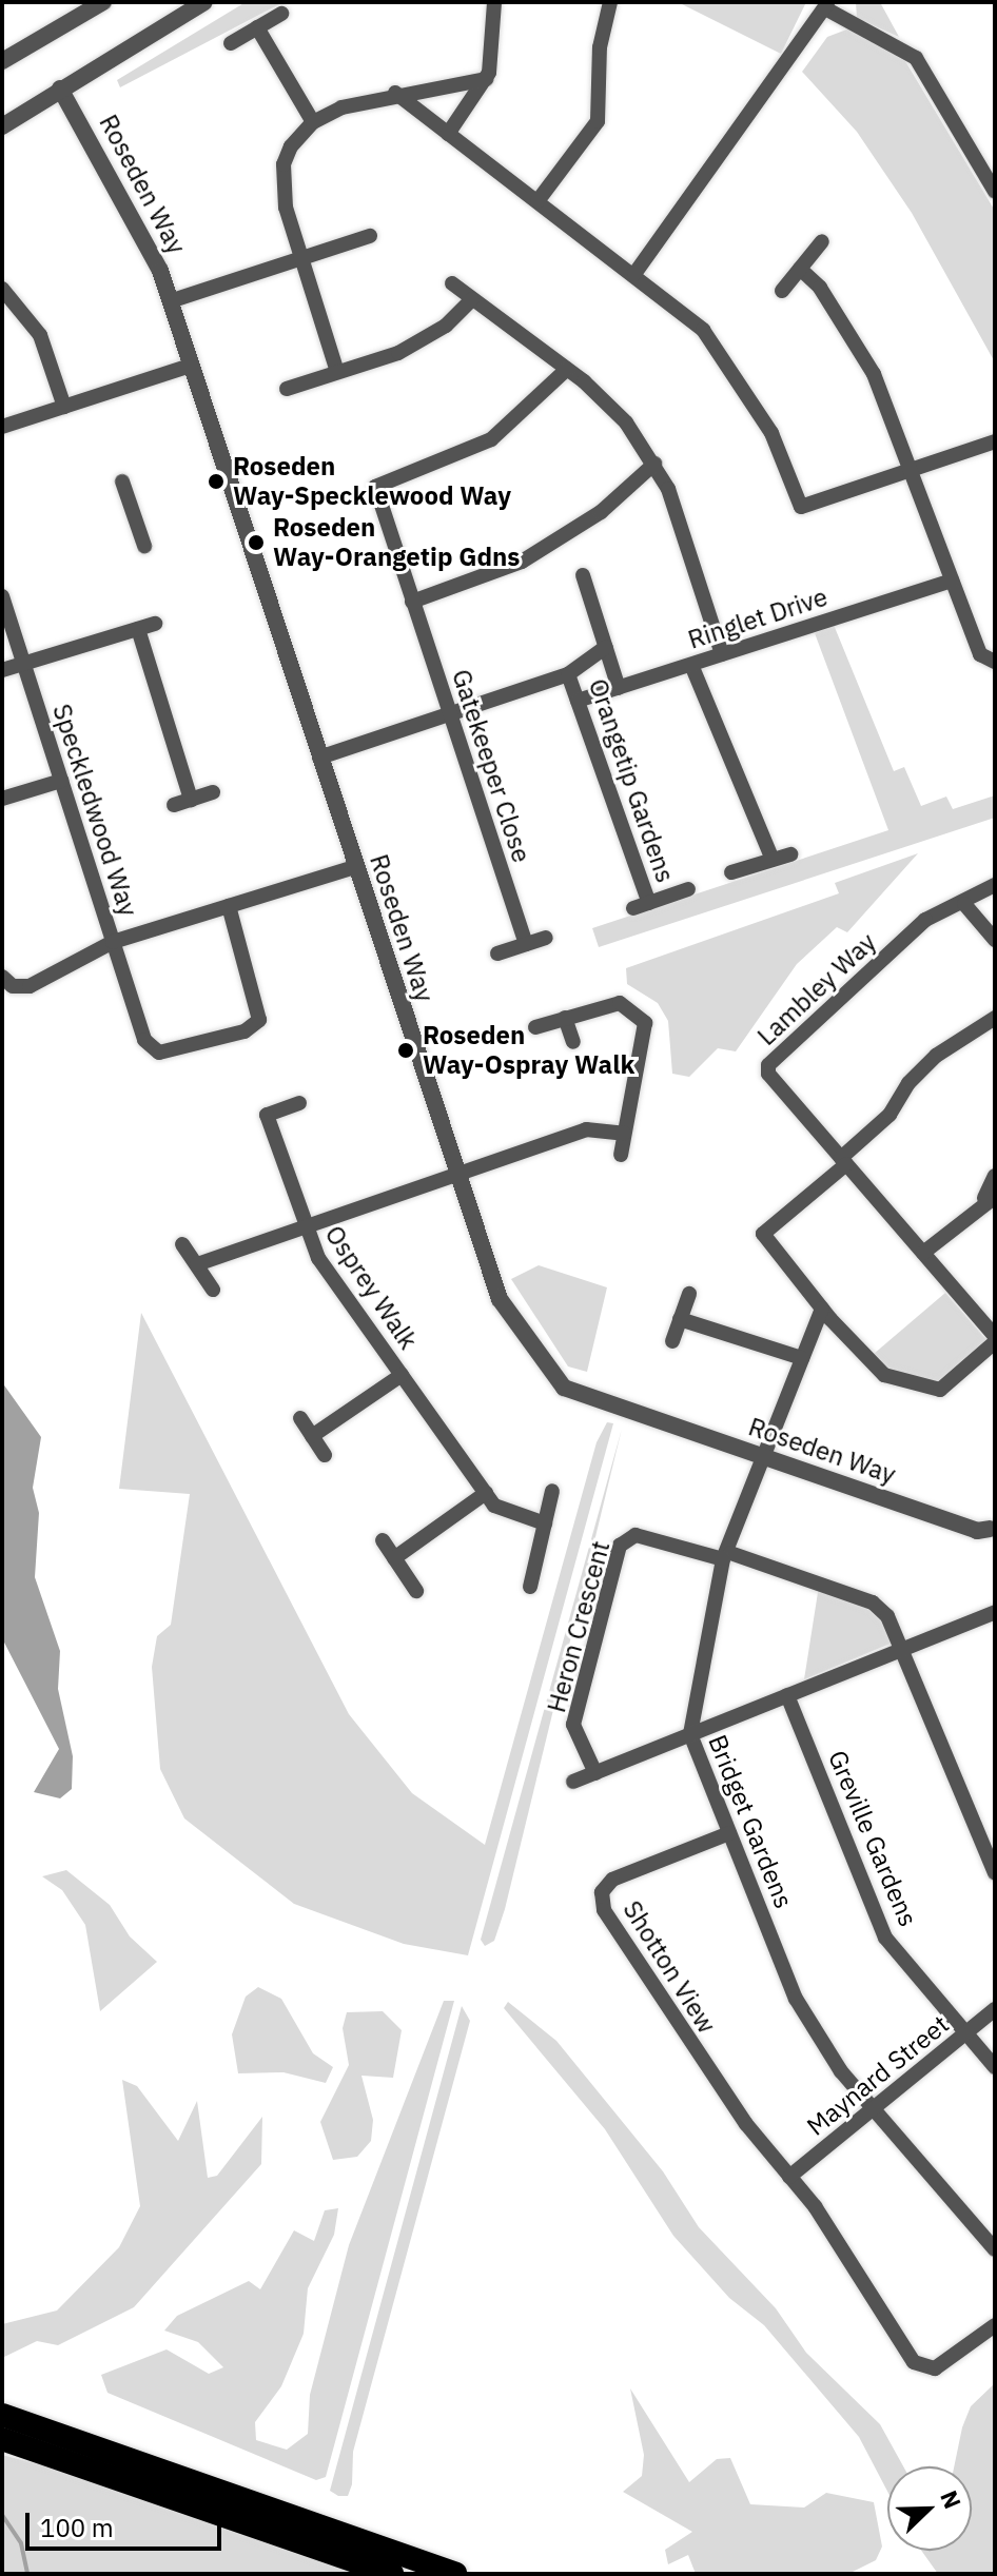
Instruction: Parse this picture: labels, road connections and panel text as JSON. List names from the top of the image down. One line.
{"streets":{"street":["Roseden Way","Ringlet Drive","Gatekeeper Close","Orangetip Gardens","Speckledwood Way","Lambley Way","Osprey Walk","Heron Crescent","Bridget Gardens","Greville Gardens","Shotton View","Maynard Street"]},"crossings":[["Roseden Way","Speckledwood Way"],["Roseden Way","Osprey Walk"],["Roseden Way","Bridget Gardens"],["Ringlet Drive","Orangetip Gardens"],["Heron Crescent","Bridget Gardens"],["Bridget Gardens","Shotton View"],["Bridget Gardens","Maynard Street"],["Greville Gardens","Maynard Street"],["Shotton View","Maynard Street"]],"places":["Roseden Way-Specklewood Way","Roseden Way-Orangetip Gdns","Roseden Way-Ospray Walk"],"scale_bar":"100 m","north":"top right"}
